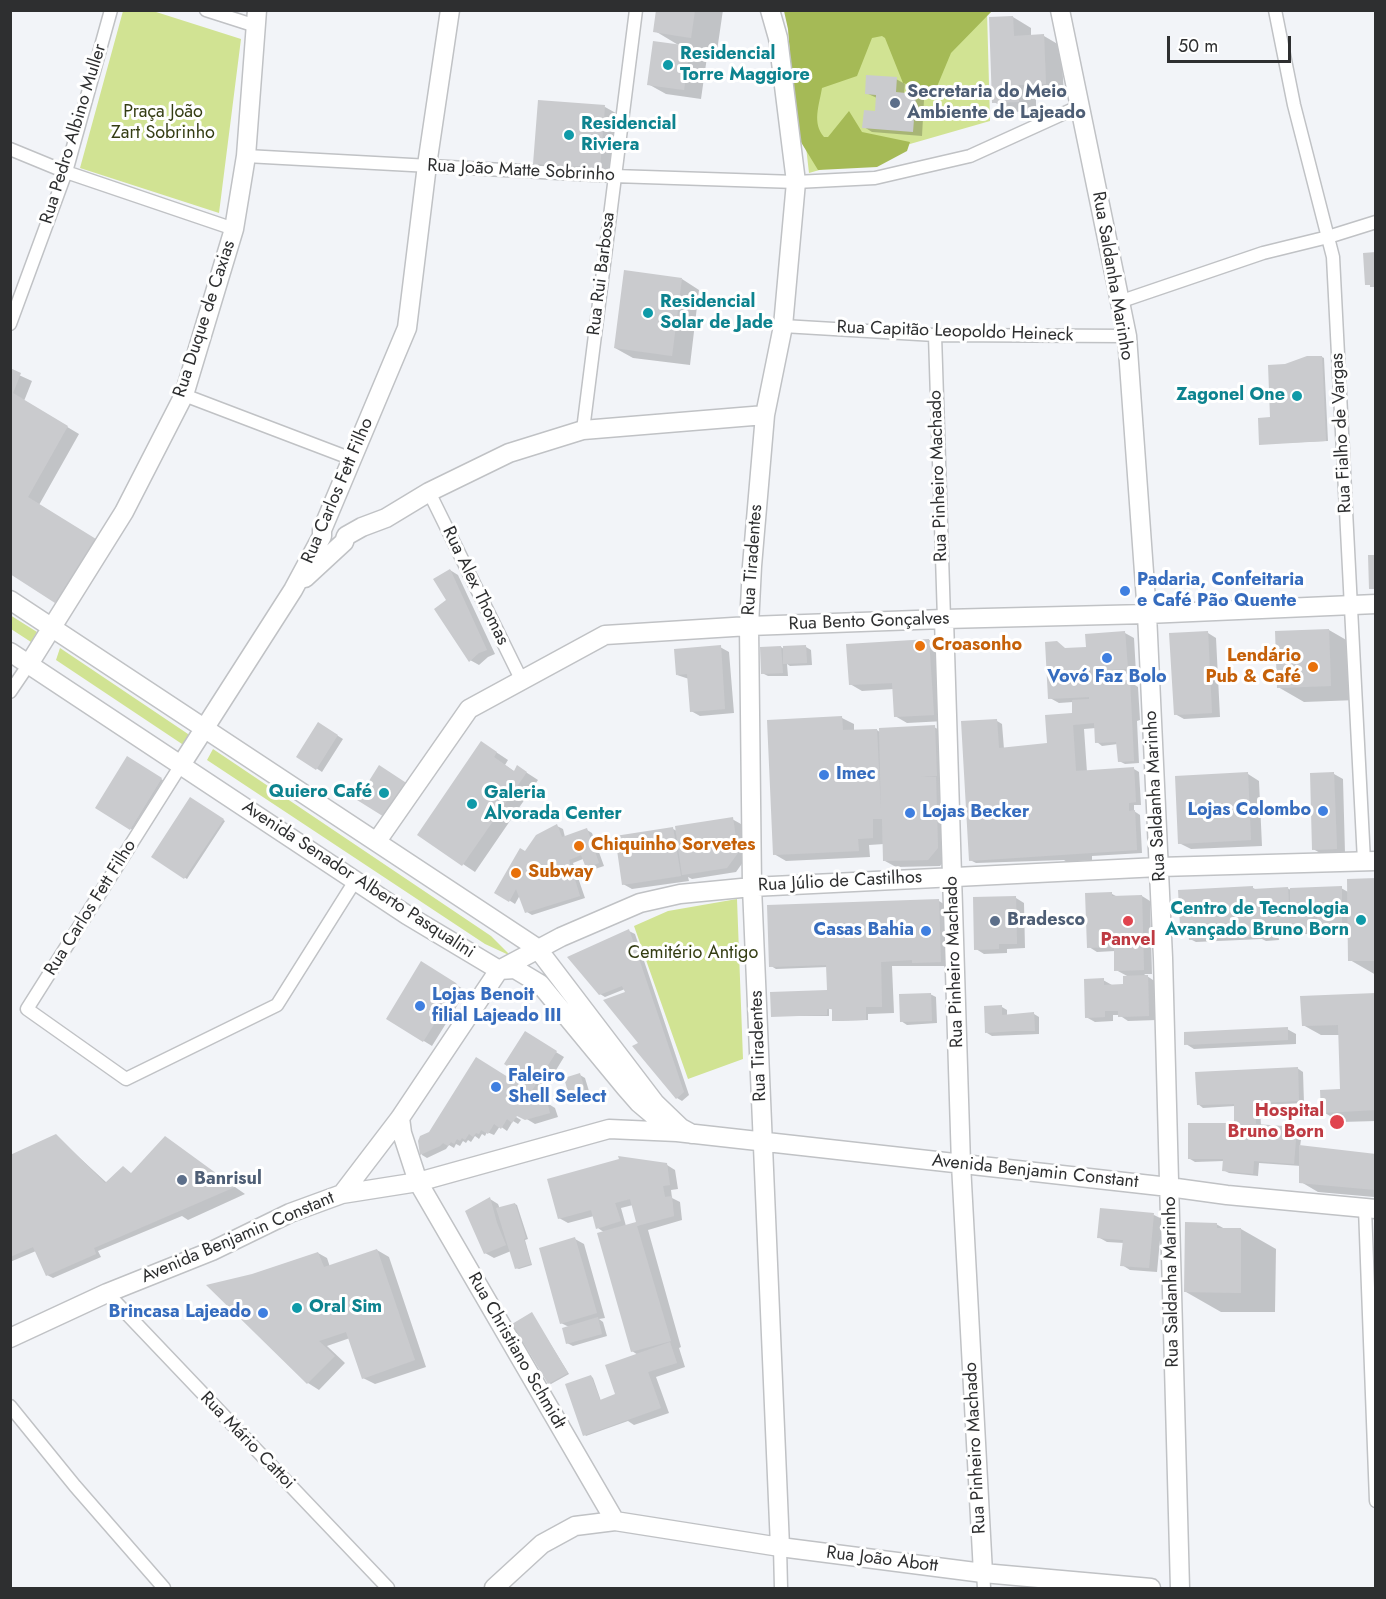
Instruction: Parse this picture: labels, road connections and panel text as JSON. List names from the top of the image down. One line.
{"streets":{"street":["Rua Pedro Albino Muller","Rua João Matte Sobrinho","Rua Rui Barbosa","Rua Saldanha Marinho","Rua Duque de Caxias","Rua Capitão Leopoldo Heineck","Rua Fialho de Vargas","Rua Pinheiro Machado","Rua Carlos Fett Filho","Rua Tiradentes","Rua Alex Thomas","Rua Bento Gonçalves","Avenida Senador Alberto Pasqualini","Rua Júlio de Castilhos","Avenida Benjamin Constant","Rua Christiano Schmidt","Rua Mário Cattoi","Rua João Abott"]},"crossings":[["Rua João Matte Sobrinho","Rua Rui Barbosa"],["Rua João Matte Sobrinho","Rua Saldanha Marinho"],["Rua João Matte Sobrinho","Rua Duque de Caxias"],["Rua João Matte Sobrinho","Rua Carlos Fett Filho"],["Rua João Matte Sobrinho","Rua Tiradentes"],["Rua Saldanha Marinho","Rua Capitão Leopoldo Heineck"],["Rua Saldanha Marinho","Rua Bento Gonçalves"],["Rua Saldanha Marinho","Rua Júlio de Castilhos"],["Rua Saldanha Marinho","Avenida Benjamin Constant"],["Rua Duque de Caxias","Avenida Senador Alberto Pasqualini"],["Rua Capitão Leopoldo Heineck","Rua Pinheiro Machado"],["Rua Capitão Leopoldo Heineck","Rua Tiradentes"],["Rua Fialho de Vargas","Rua Bento Gonçalves"],["Rua Fialho de Vargas","Rua Júlio de Castilhos"],["Rua Pinheiro Machado","Rua Bento Gonçalves"],["Rua Pinheiro Machado","Rua Júlio de Castilhos"],["Rua Pinheiro Machado","Avenida Benjamin Constant"],["Rua Pinheiro Machado","Rua João Abott"],["Rua Carlos Fett Filho","Avenida Senador Alberto Pasqualini"],["Rua Tiradentes","Rua Bento Gonçalves"],["Rua Tiradentes","Rua Júlio de Castilhos"],["Rua Tiradentes","Avenida Benjamin Constant"],["Rua Tiradentes","Rua João Abott"],["Rua Alex Thomas","Rua Bento Gonçalves"],["Rua Bento Gonçalves","Avenida Senador Alberto Pasqualini"],["Avenida Senador Alberto Pasqualini","Rua Júlio de Castilhos"],["Avenida Senador Alberto Pasqualini","Avenida Benjamin Constant"],["Rua Júlio de Castilhos","Avenida Benjamin Constant"],["Avenida Benjamin Constant","Rua Christiano Schmidt"],["Avenida Benjamin Constant","Rua Mário Cattoi"],["Rua Christiano Schmidt","Rua João Abott"]],"parks":["Praça João Zart Sobrinho","Cemitério Antigo"],"places":["Residencial Torre Maggiore","Secretaria do Meio Ambiente de Lajeado","Residencial Riviera","Residencial Solar de Jade","Zagonel One","Padaria, Confeitaria e Café Pão Quente","Croasonho","Vovó Faz Bolo","Lendário Pub & Café","Imec","Quiero Café","Galeria Alvorada Center","Lojas Colombo","Lojas Becker","Chiquinho Sorvetes","Subway","Centro de Tecnologia Avançado Bruno Born","Bradesco","Panvel","Casas Bahia","Lojas Benoit filial Lajeado III","Faleiro Shell Select","Hospital Bruno Born","Banrisul","Oral Sim","Brincasa Lajeado"],"scale_bar":"50 m"}
